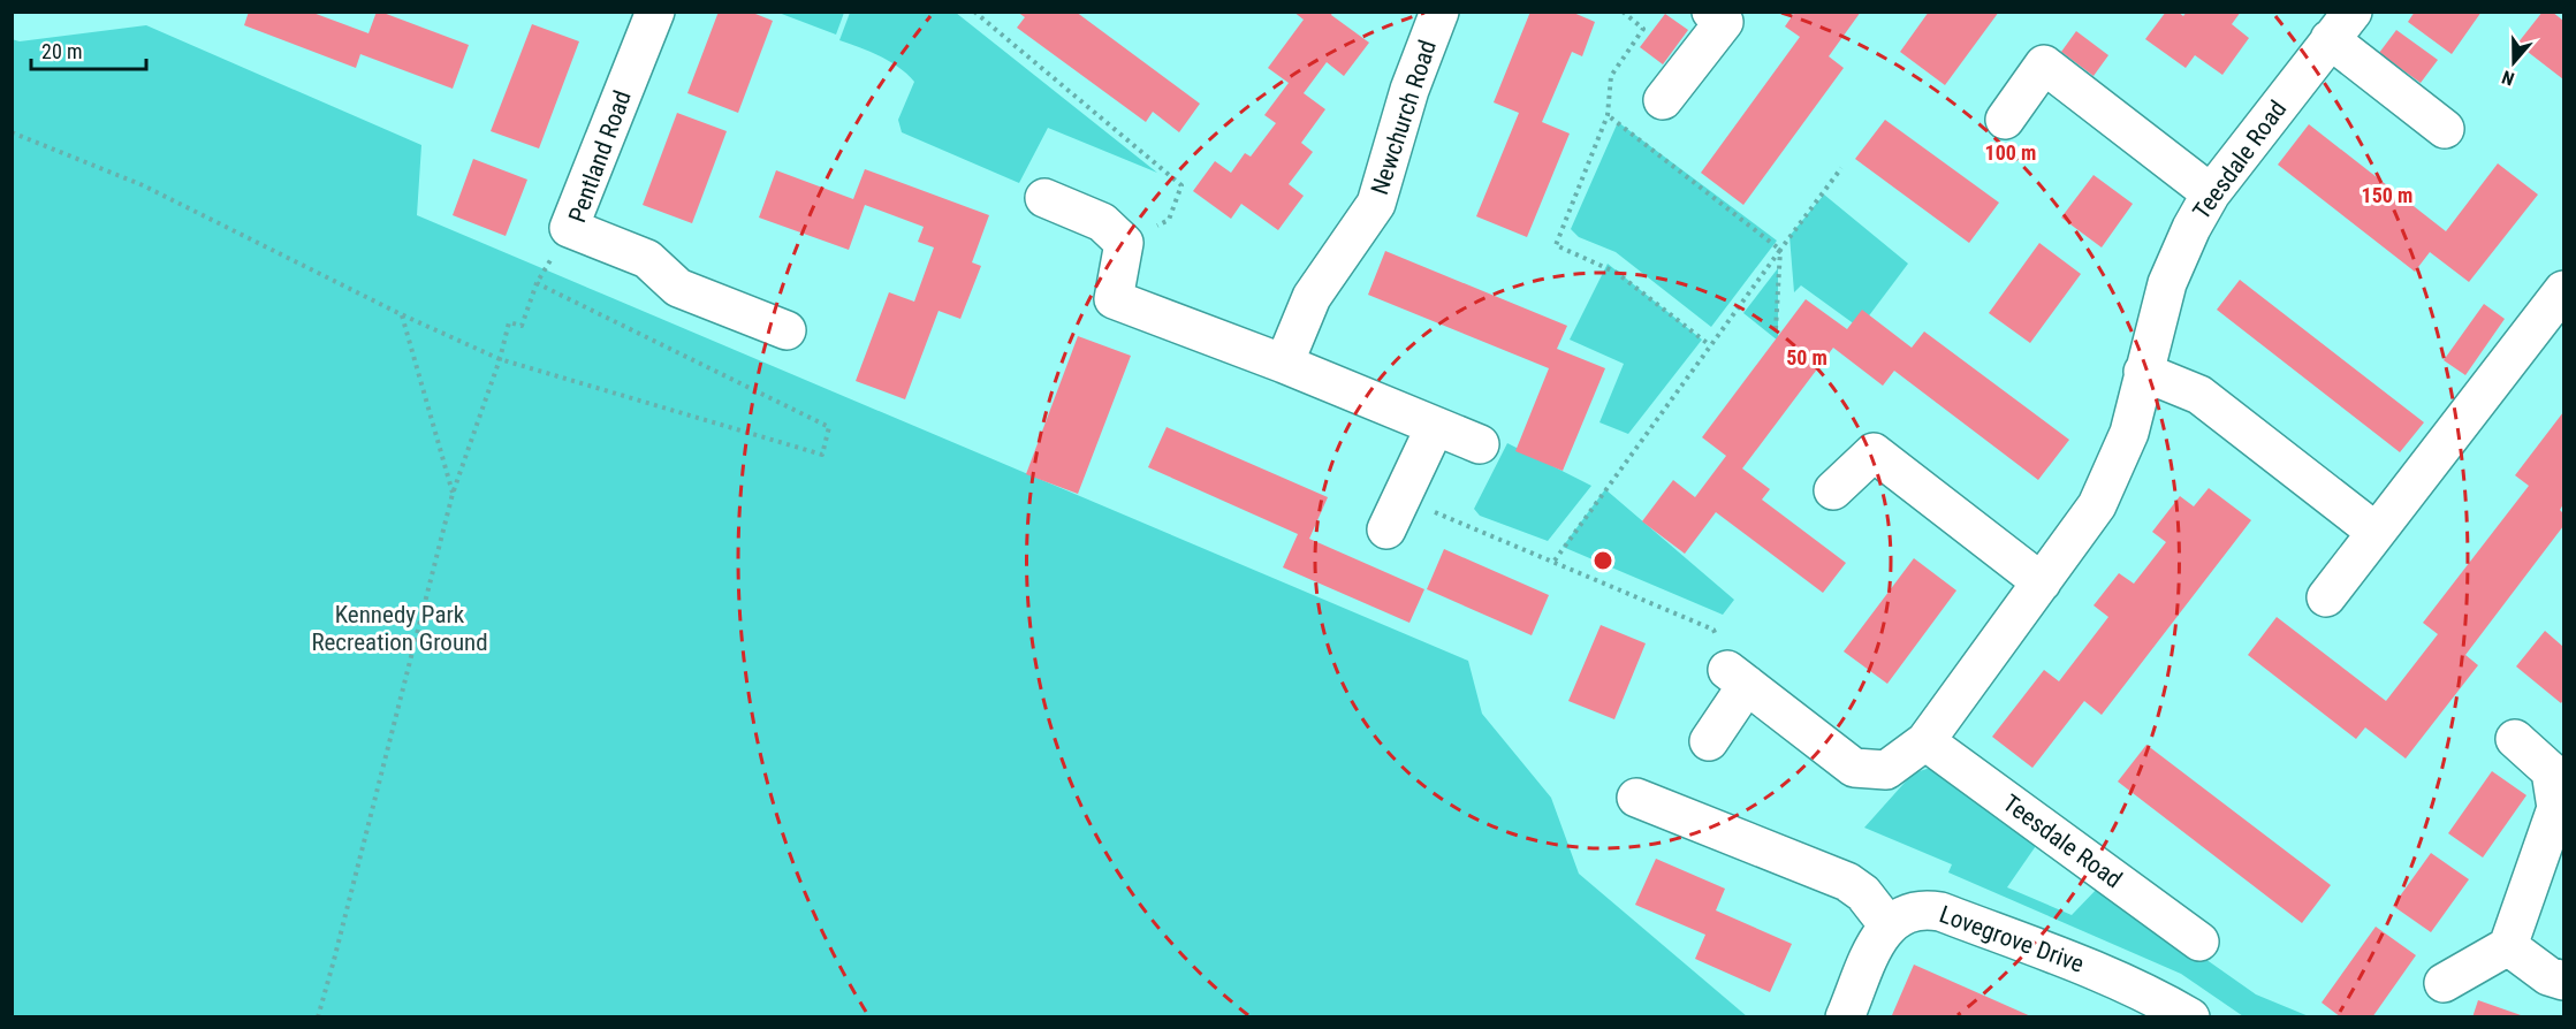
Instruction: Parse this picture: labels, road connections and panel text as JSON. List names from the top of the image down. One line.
{"streets":{"street":["Newchurch Road","Pentland Road","Teesdale Road","Lovegrove Drive"]},"parks":["Kennedy Park Recreation Ground"],"scale_bar":"20 m","north":"bottom","rings":["100 m","150 m","50 m"]}
